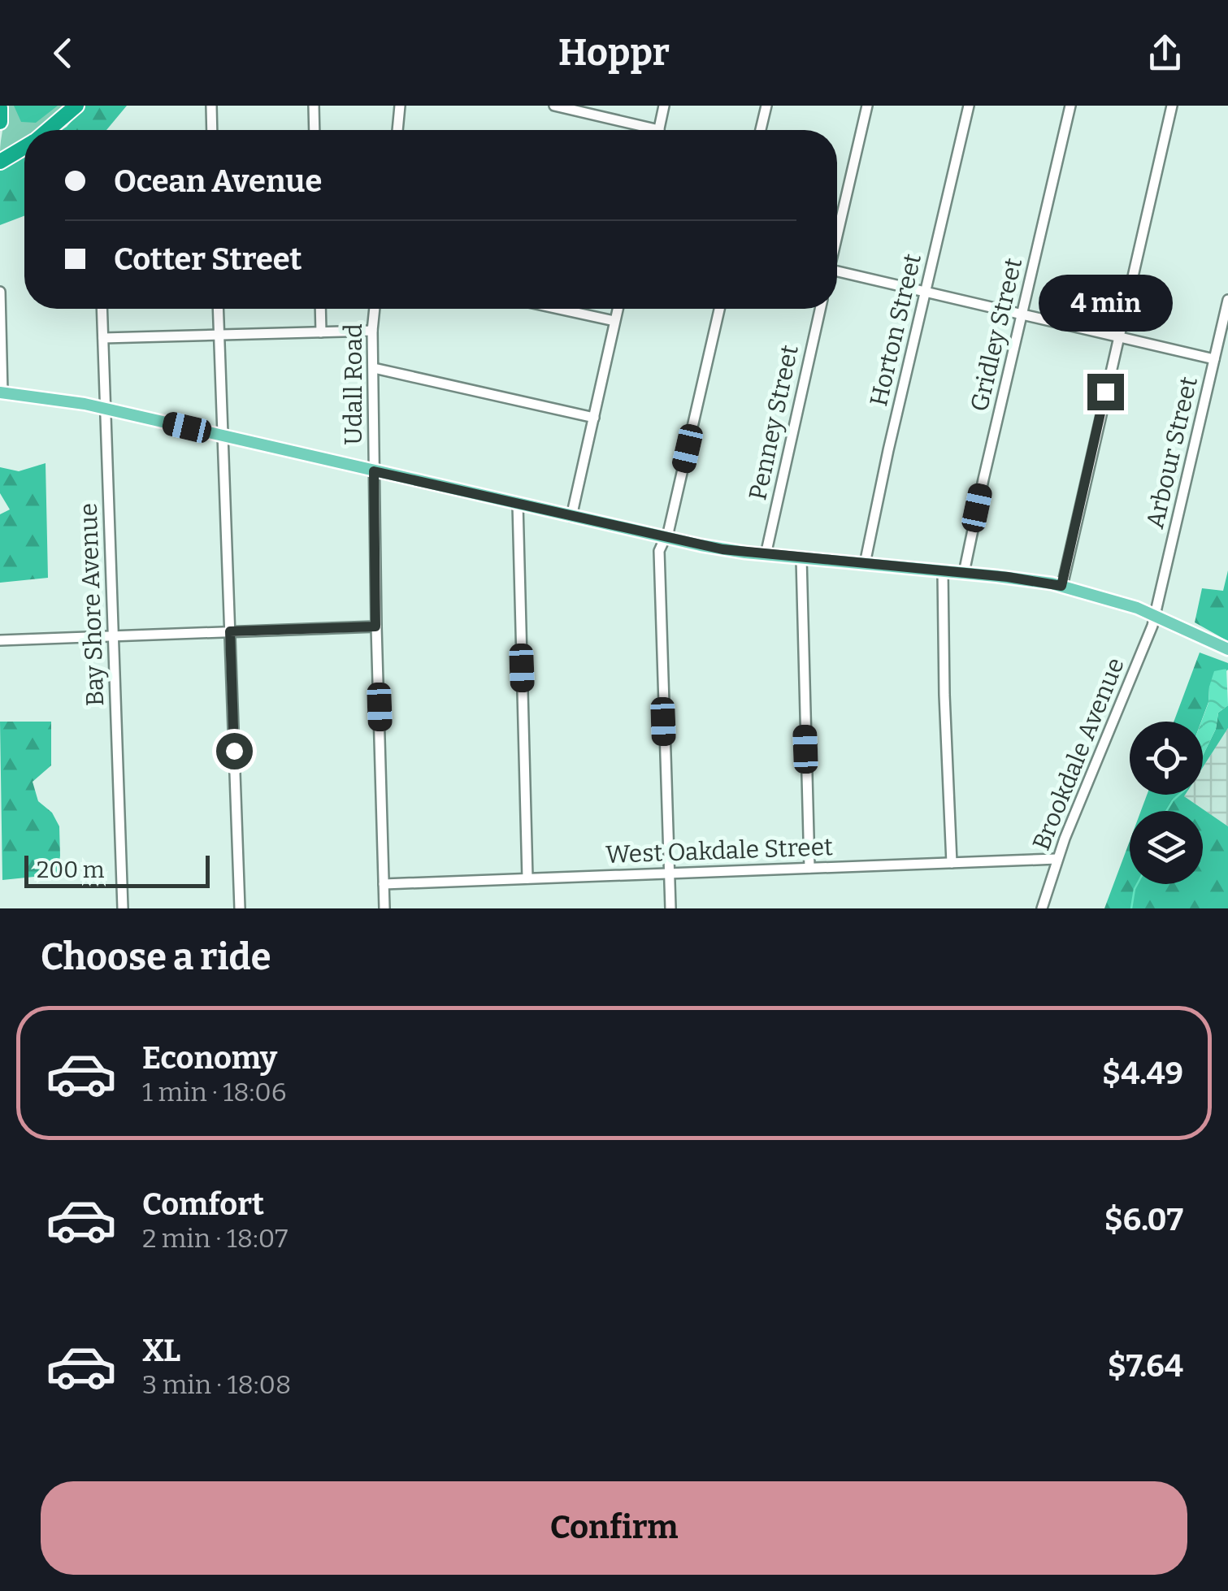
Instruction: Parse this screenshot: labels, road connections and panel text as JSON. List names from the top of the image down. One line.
{"streets":{"street":["Horton Street","Gridley Street","Udall Road","Penney Street","Arbour Street","Bay Shore Avenue","Brookdale Avenue","West Oakdale Street"]},"crossings":[["Udall Road","West Oakdale Street"],["Arbour Street","Brookdale Avenue"],["Brookdale Avenue","West Oakdale Street"]],"scale_bar":"200 m","page":{"header":"Hoppr","banner":["Ocean Avenue","Cotter Street"],"bubble":"4 min","scale":"200 m","heading":"Choose a ride","list":[{"name":"Economy","note":"1 min · 18:06","value":"$4.49"},{"name":"Comfort","note":"2 min · 18:07","value":"$6.07"},{"name":"XL","note":"3 min · 18:08","value":"$7.64"}],"buttons":"Confirm"}}
